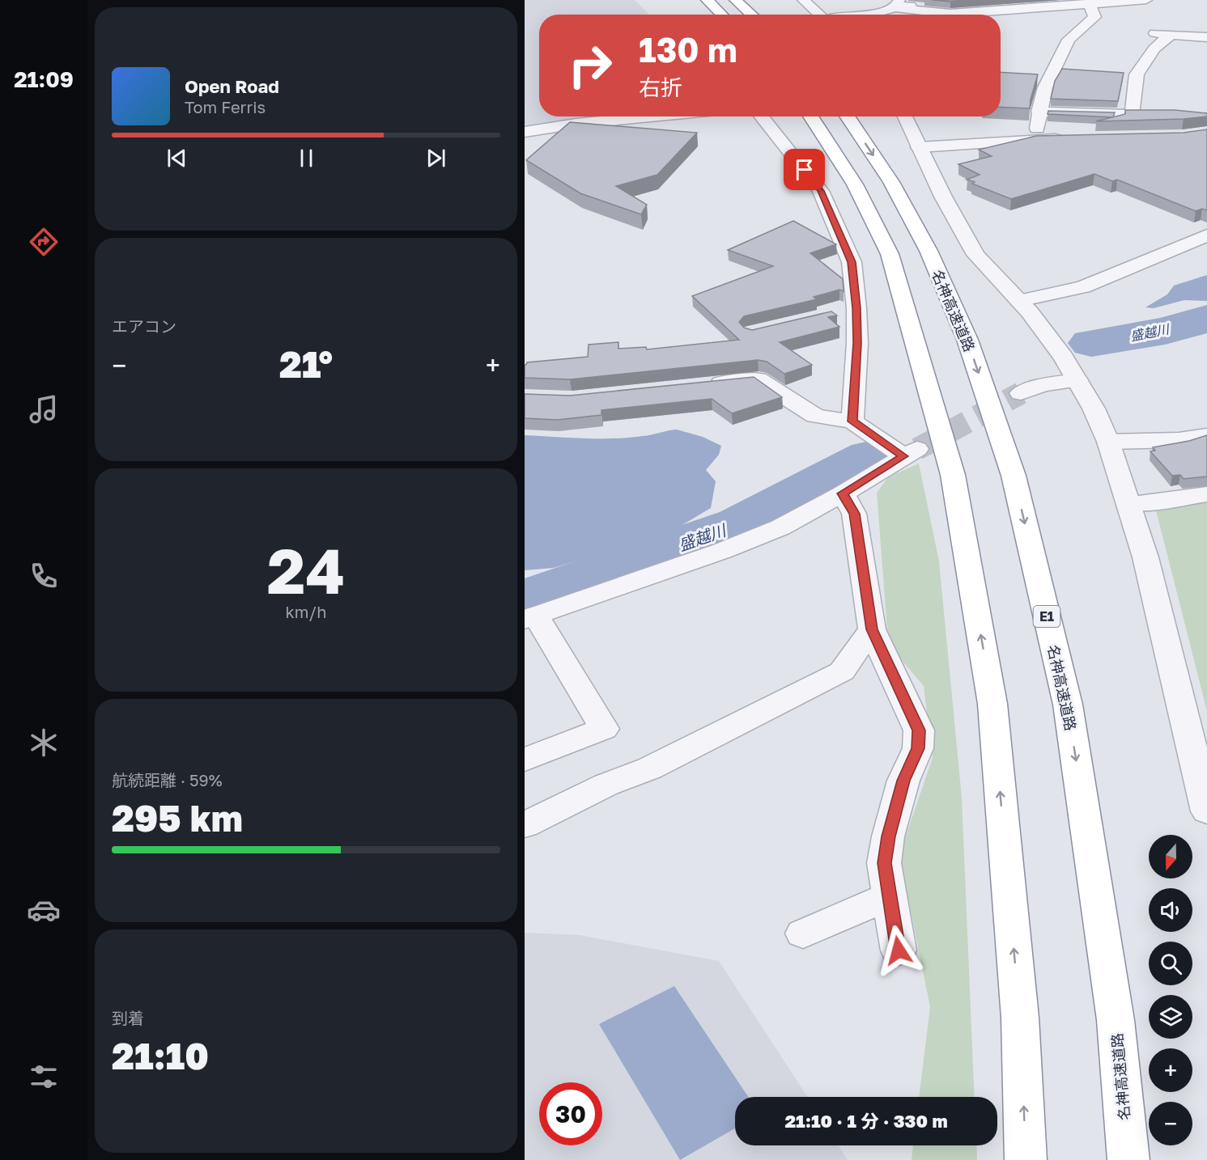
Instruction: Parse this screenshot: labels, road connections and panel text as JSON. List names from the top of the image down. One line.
{"streets":{"highway":["名神高速道路","E1"]},"water":["盛越川"],"north":"bottom","page":{"tabs":"21:09","turn":["130 m","右折"],"song":["Open Road","Tom Ferris"],"tile":["エアコン",["24","km/h"],["航続距離 · 59%","295 km"],["到着","21:10"]],"heat":["−","21°","+"],"map_buttons":["+","−"],"limit":"30","trip":"21:10 · 1 分 · 330 m"}}
